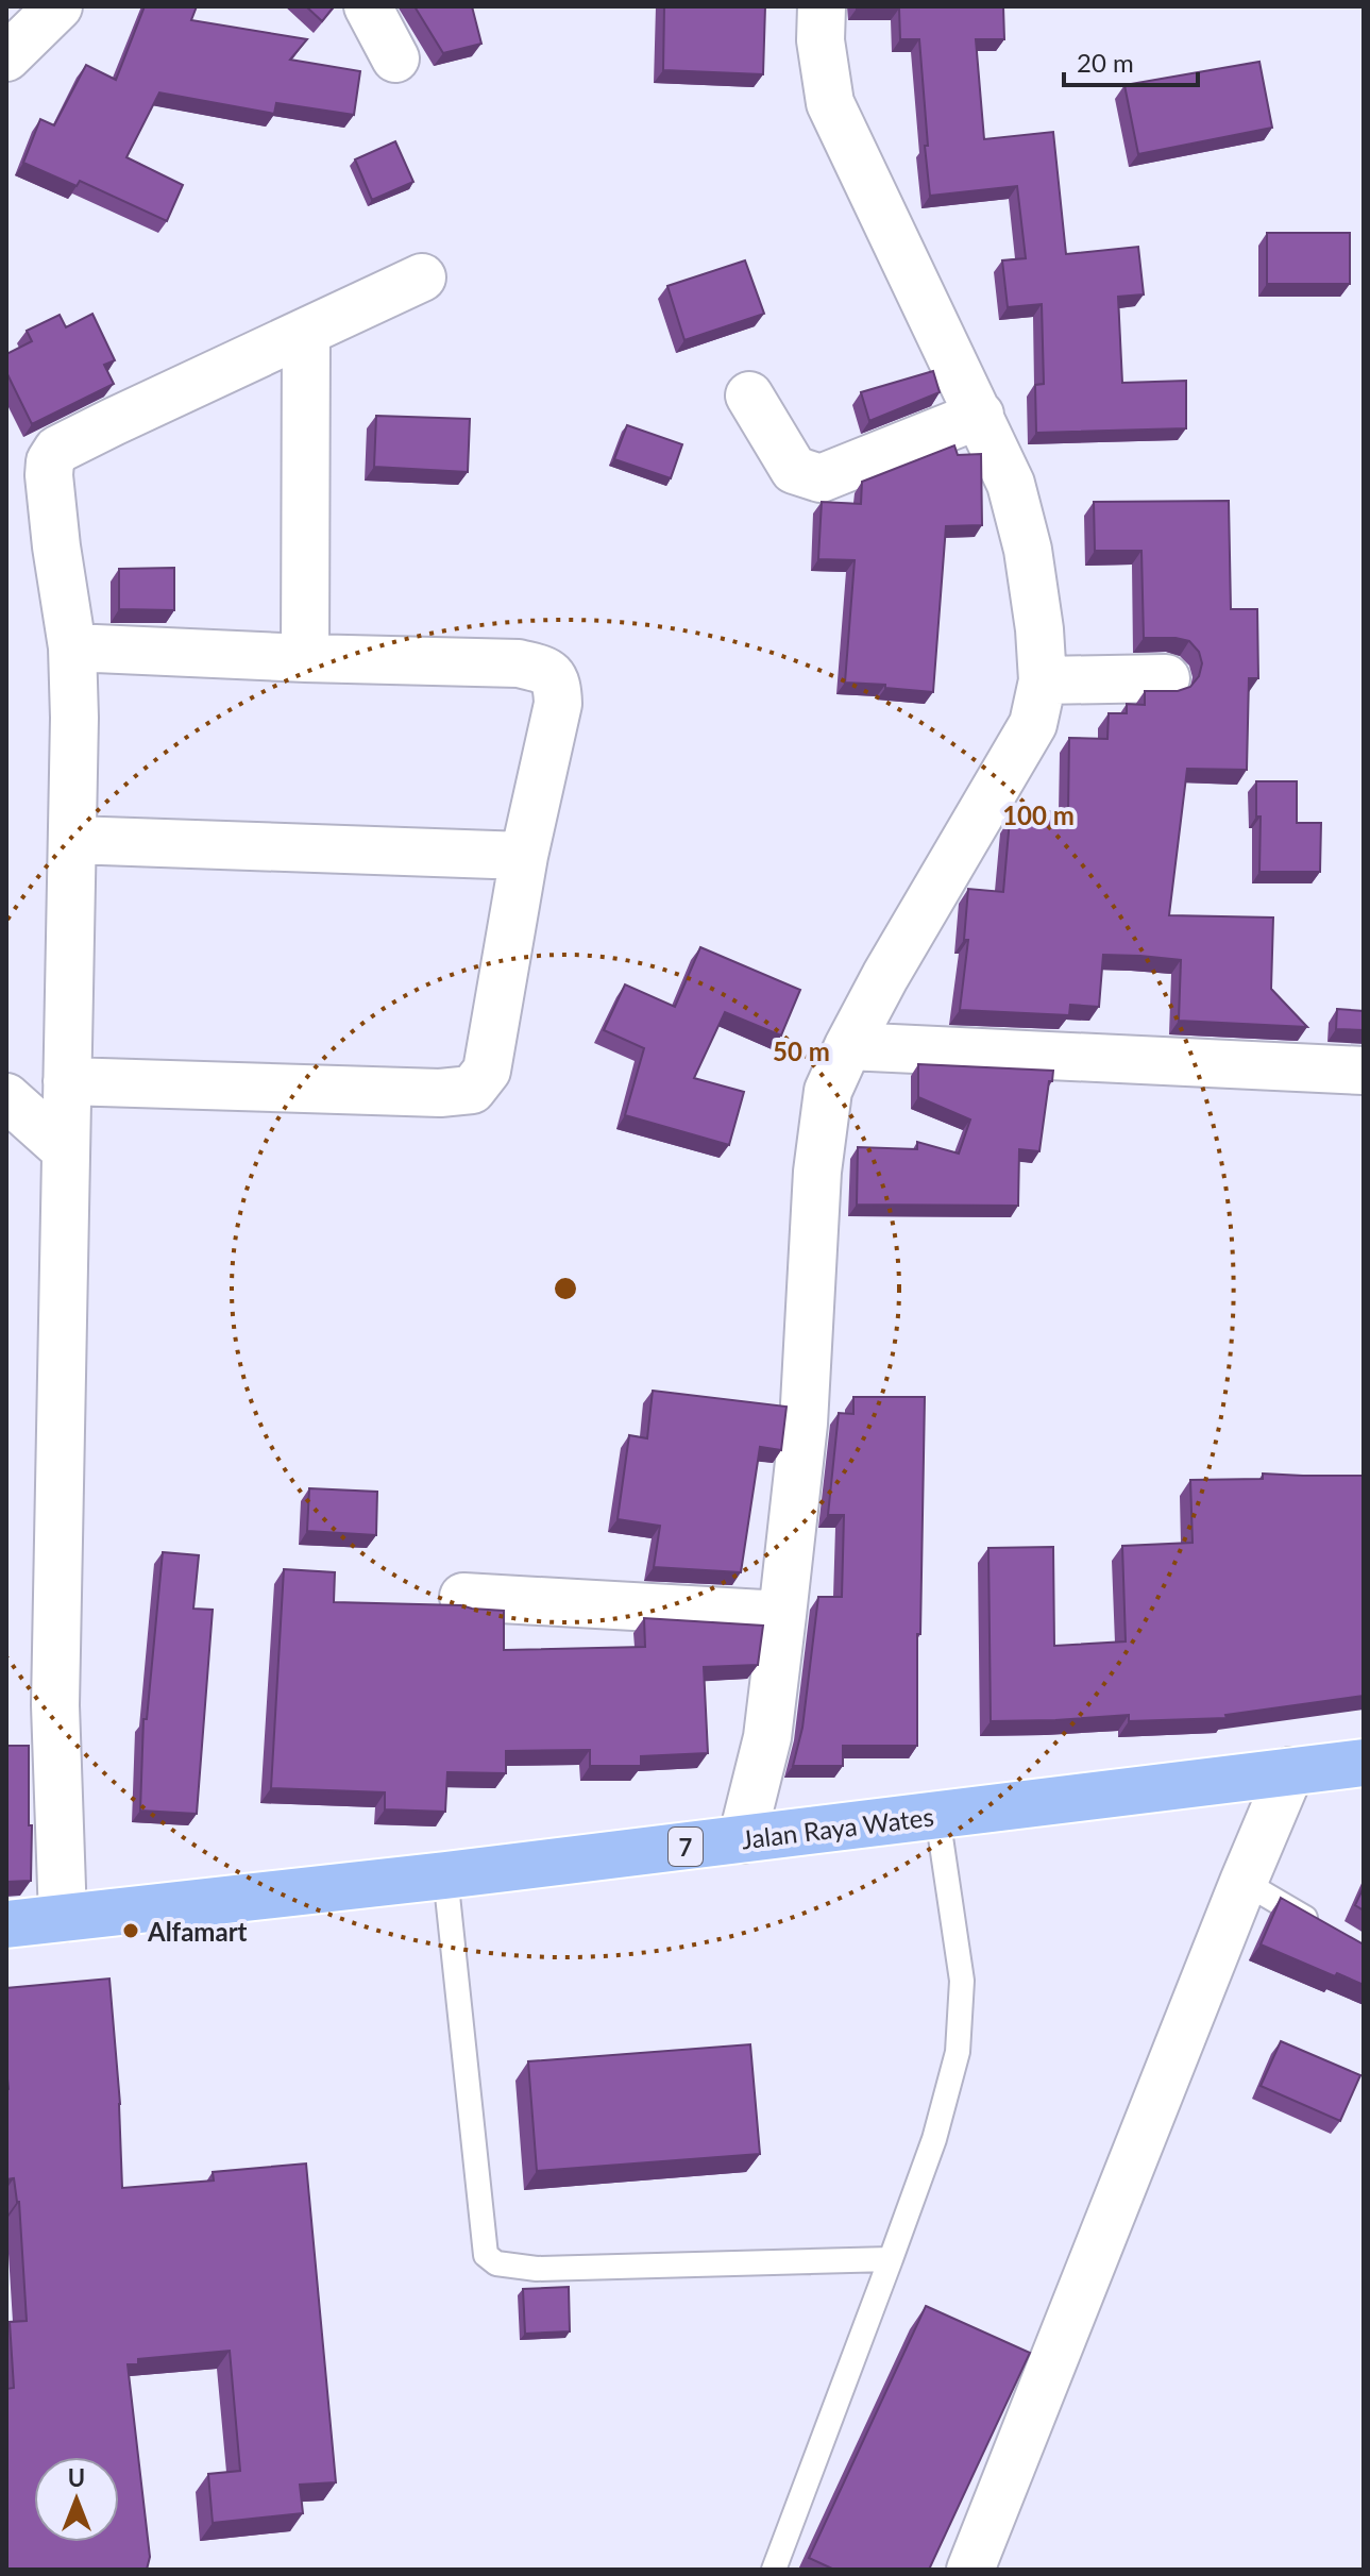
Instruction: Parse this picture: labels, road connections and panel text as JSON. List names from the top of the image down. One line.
{"streets":{"highway":["Jalan Raya Wates","7"]},"places":["Alfamart"],"scale_bar":"20 m","north":"top","rings":["100 m","50 m"]}
